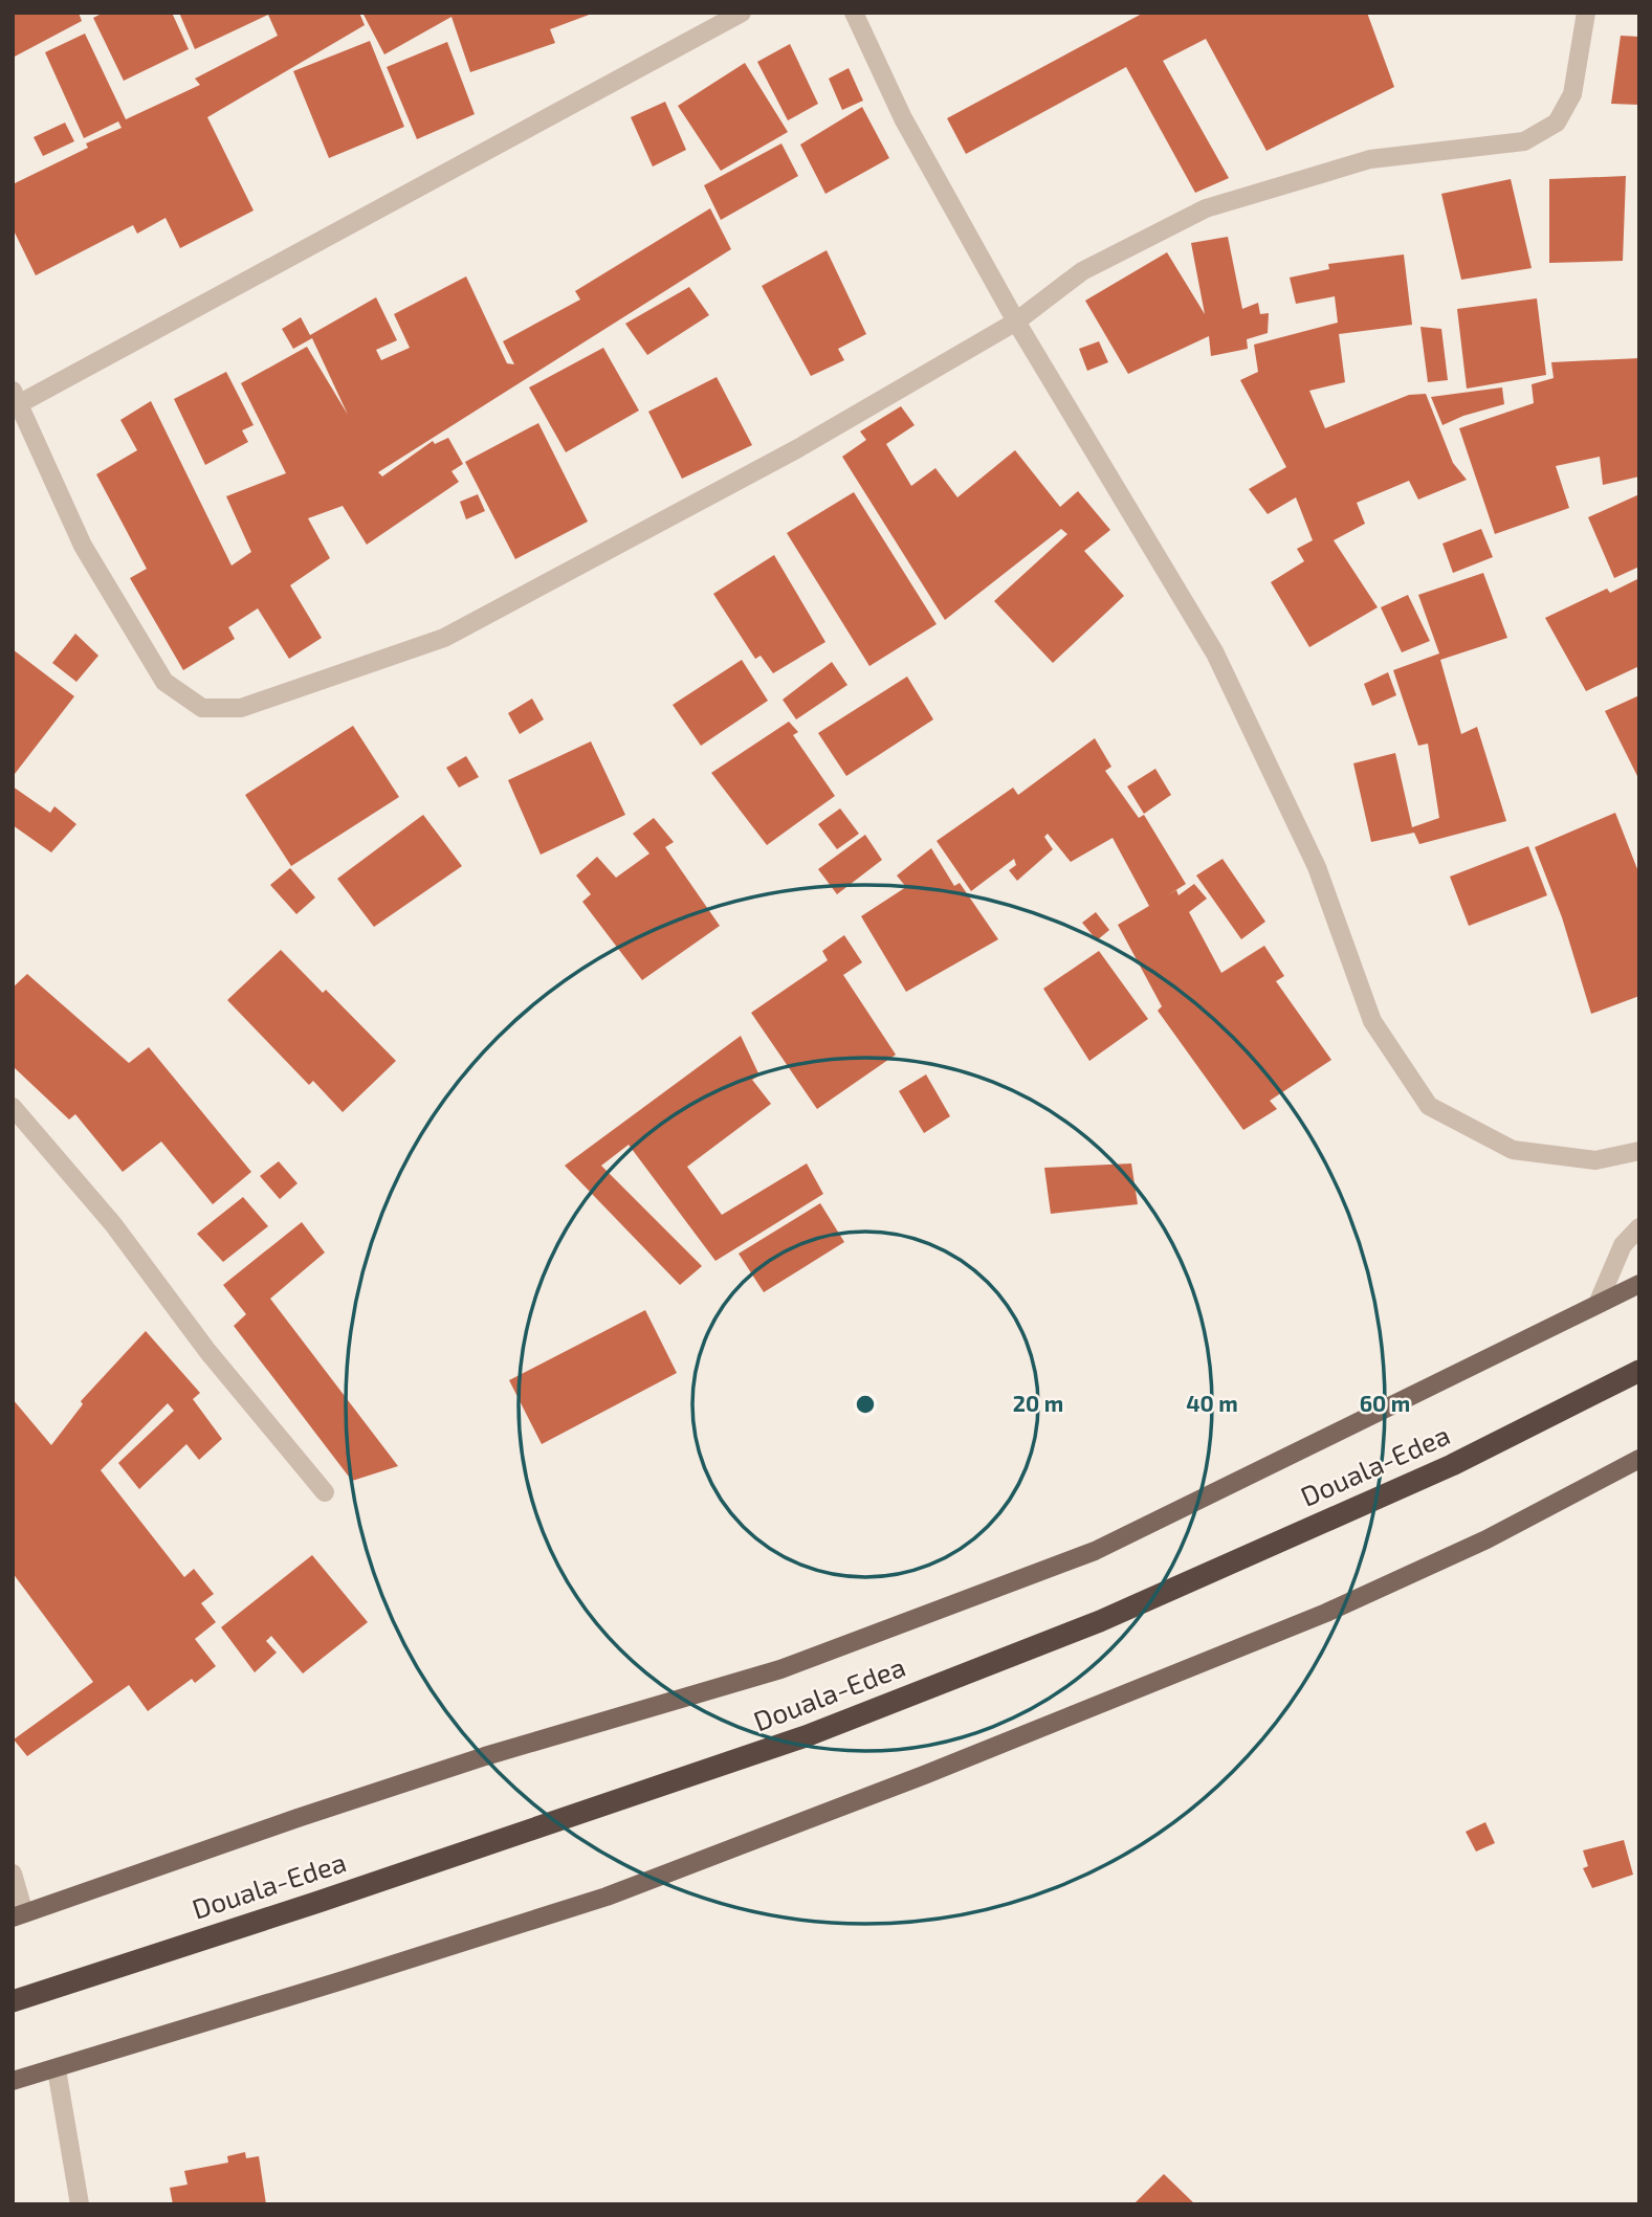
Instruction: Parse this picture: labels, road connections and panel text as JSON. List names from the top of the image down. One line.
{"streets":{"highway":["Douala-Edea"]},"rings":["20 m","40 m","60 m"]}
